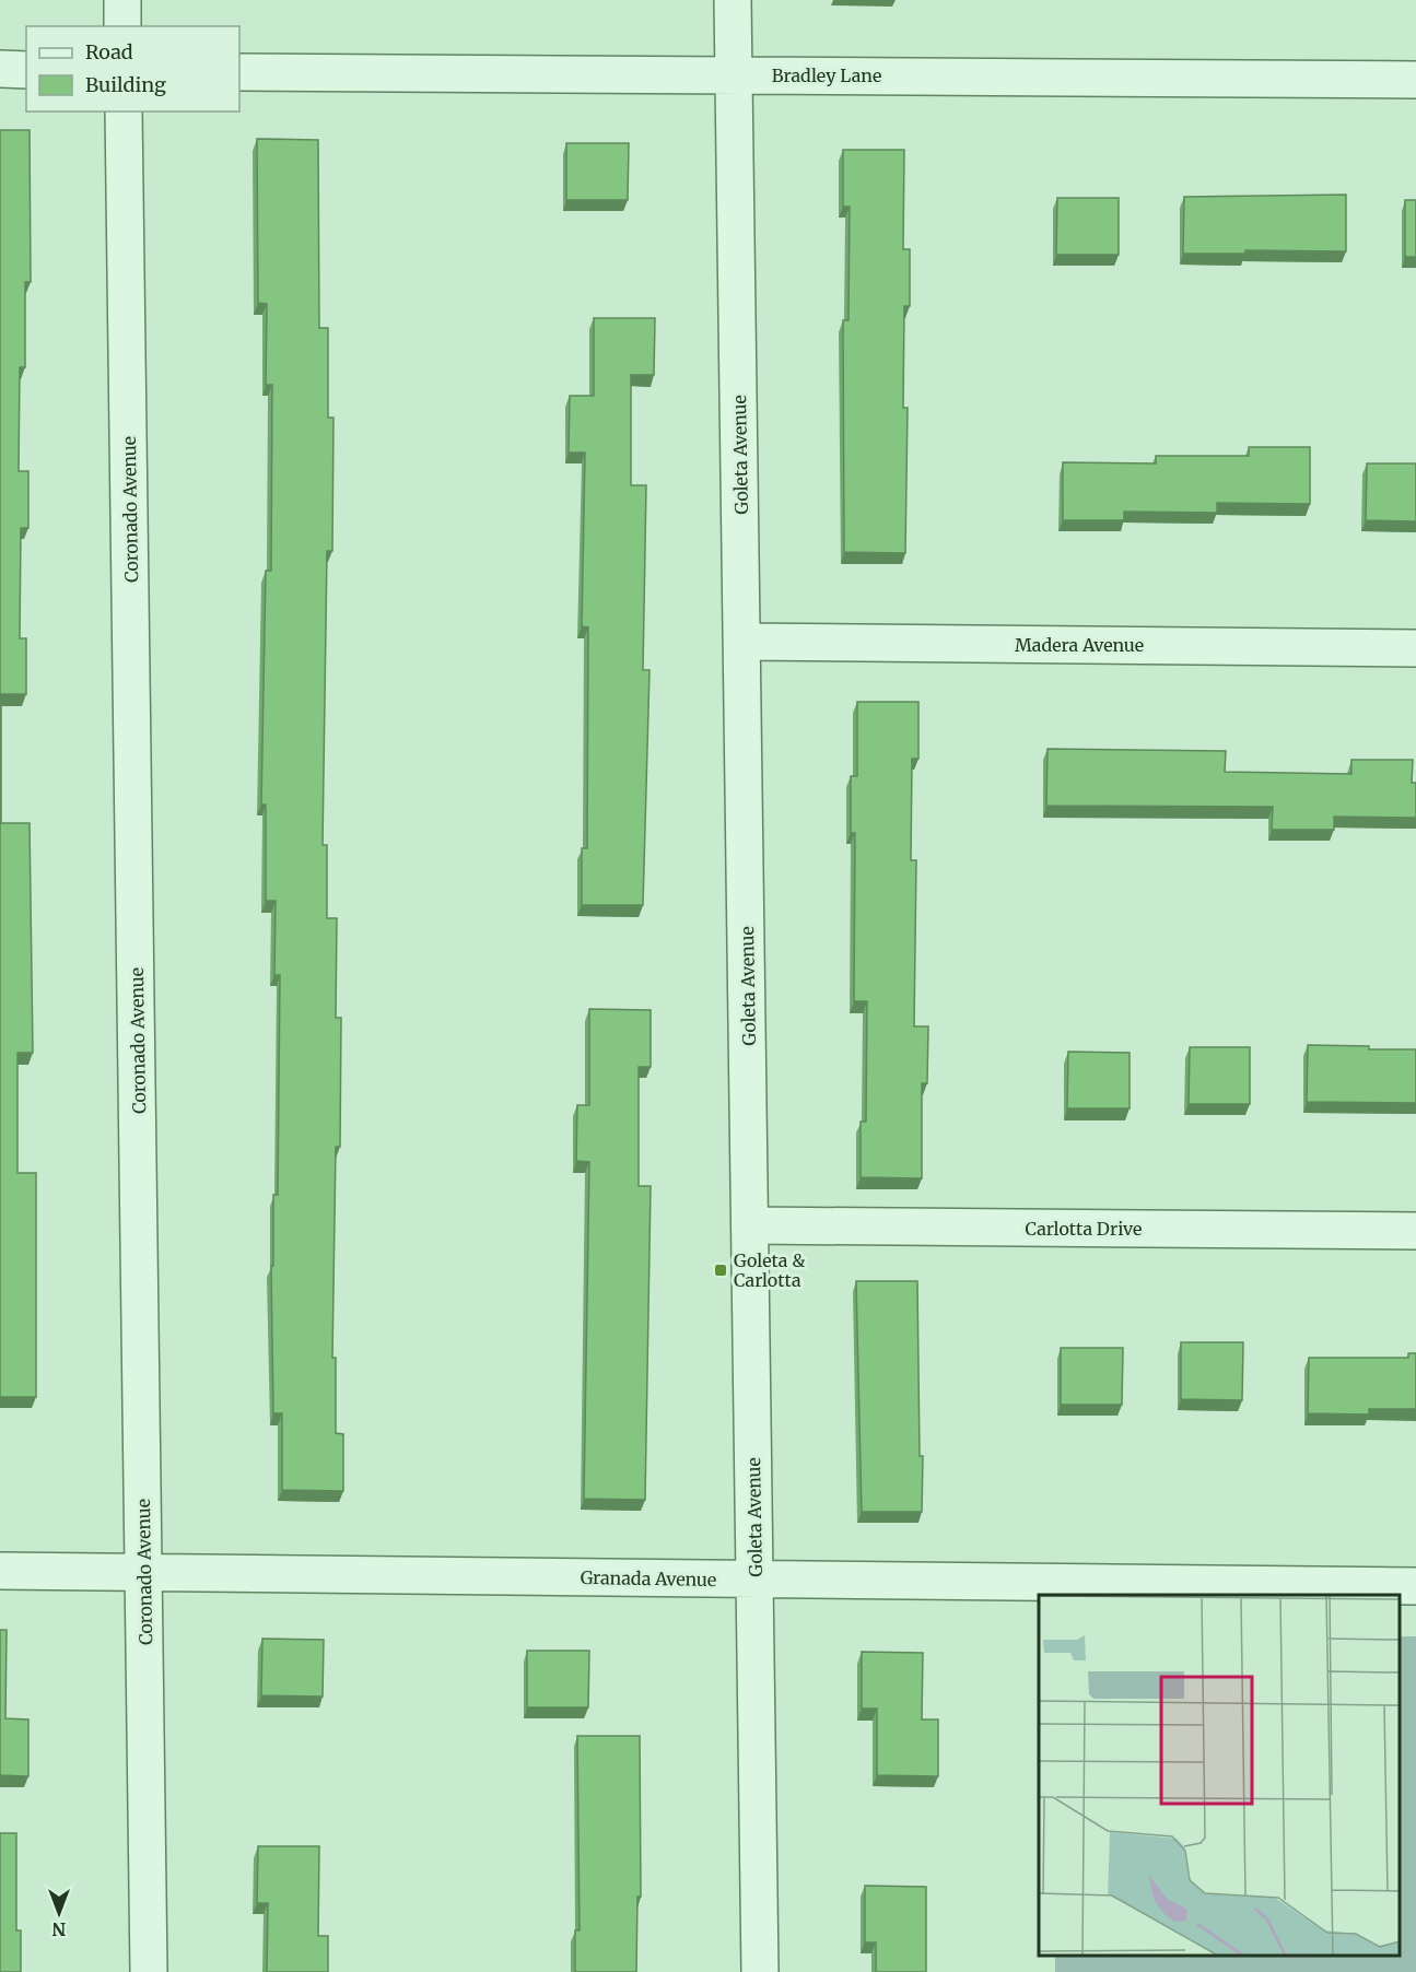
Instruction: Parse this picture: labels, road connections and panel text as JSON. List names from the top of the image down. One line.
{"streets":{"street":["Bradley Lane","Goleta Avenue","Coronado Avenue","Madera Avenue","Carlotta Drive","Granada Avenue"]},"crossings":[["Bradley Lane","Goleta Avenue"],["Goleta Avenue","Madera Avenue"],["Goleta Avenue","Carlotta Drive"],["Goleta Avenue","Granada Avenue"],["Coronado Avenue","Granada Avenue"]],"places":{"transit":["Goleta & Carlotta"]},"legend":["Road","Building"],"north":"bottom"}
